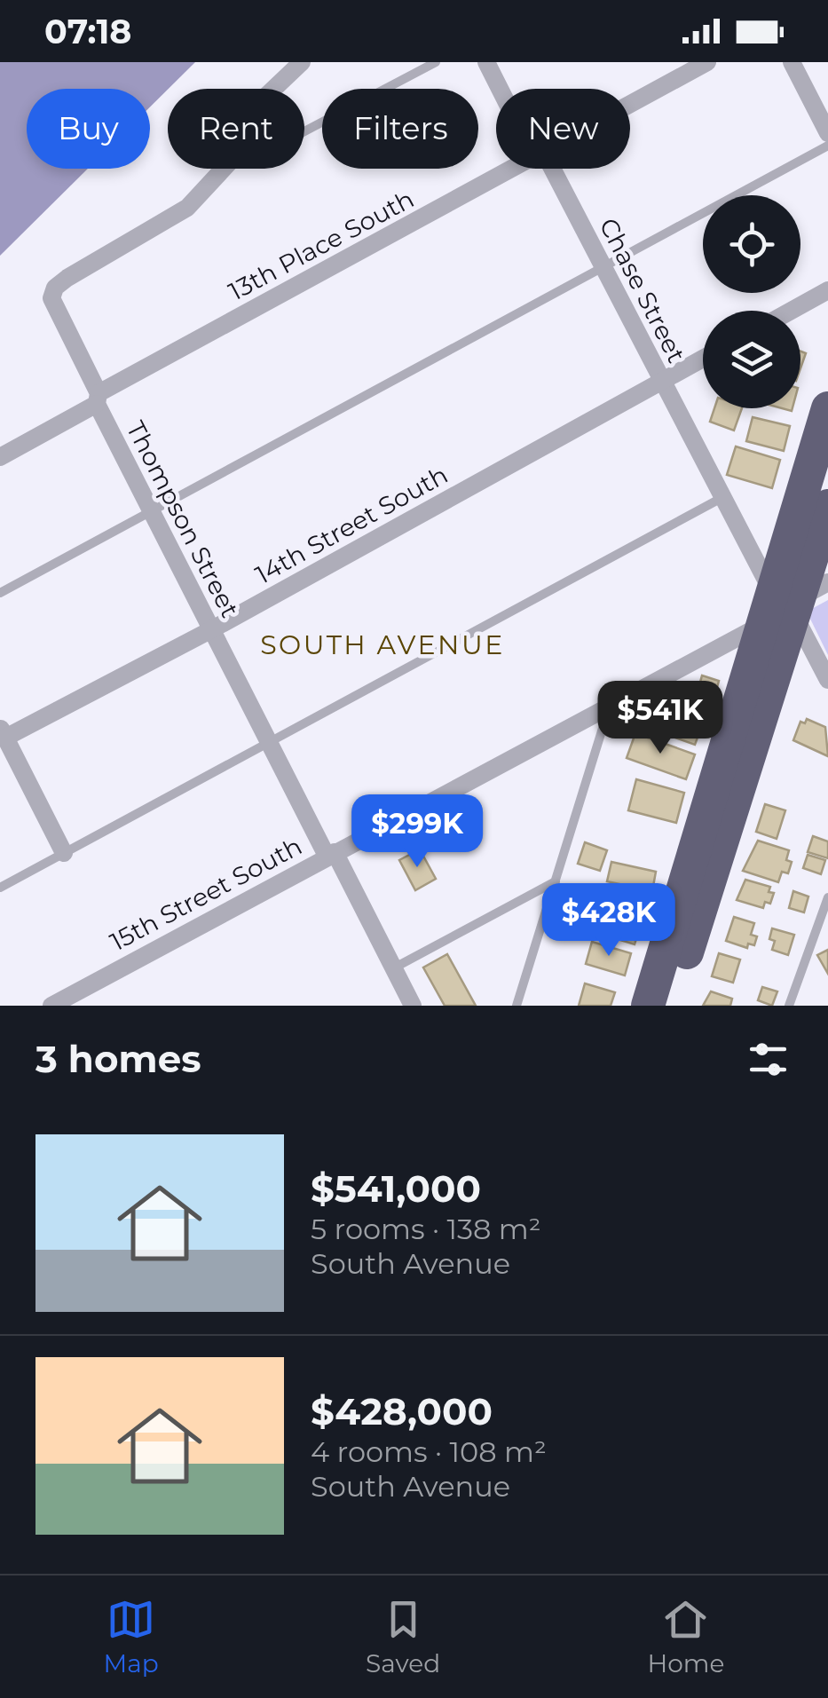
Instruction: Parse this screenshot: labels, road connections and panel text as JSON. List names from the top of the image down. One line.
{"streets":{"street":["13th Place South","Chase Street","Thompson Street","14th Street South","15th Street South"]},"crossings":[["13th Place South","Thompson Street"],["Chase Street","14th Street South"],["Thompson Street","14th Street South"],["Thompson Street","15th Street South"]],"districts":["SOUTH AVENUE"],"page":{"status":"07:18","chip":["Buy","Rent","Filters","New"],"price":["$541K","$299K","$428K"],"heading":"3 homes","list":[{"name":"$541,000","note":"5 rooms · 138 m² · South Avenue"},{"name":"$428,000","note":"4 rooms · 108 m² · South Avenue"}],"tabs":["Map","Saved","Home"]}}
